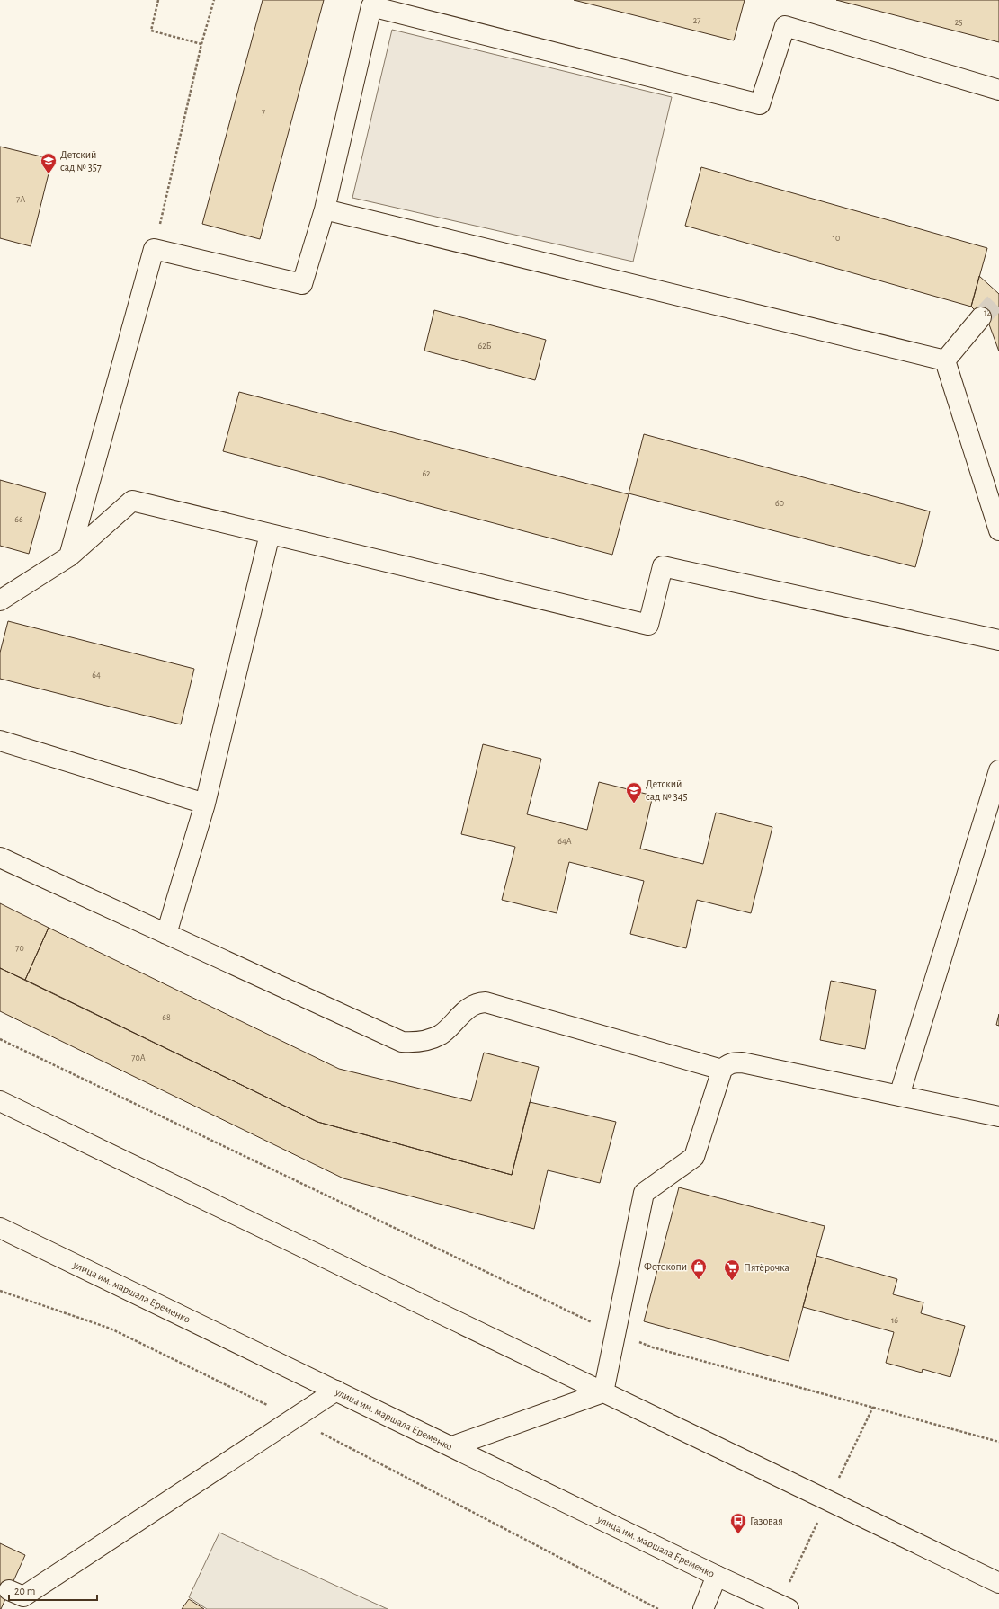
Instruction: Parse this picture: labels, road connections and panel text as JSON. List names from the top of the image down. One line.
{"streets":{"main road":["улица им. маршала Еременко"]},"places":{"school or university":["Детский сад № 357","Детский сад № 345"],"shop":["Фотокопи"],"supermarket":["Пятёрочка"],"bus stop":["Газовая"]},"house_numbers":["27","25","7","7А","10","12","62Б","62","60","66","64","64А","70","68","70А","16"],"scale_bar":"20 m"}
